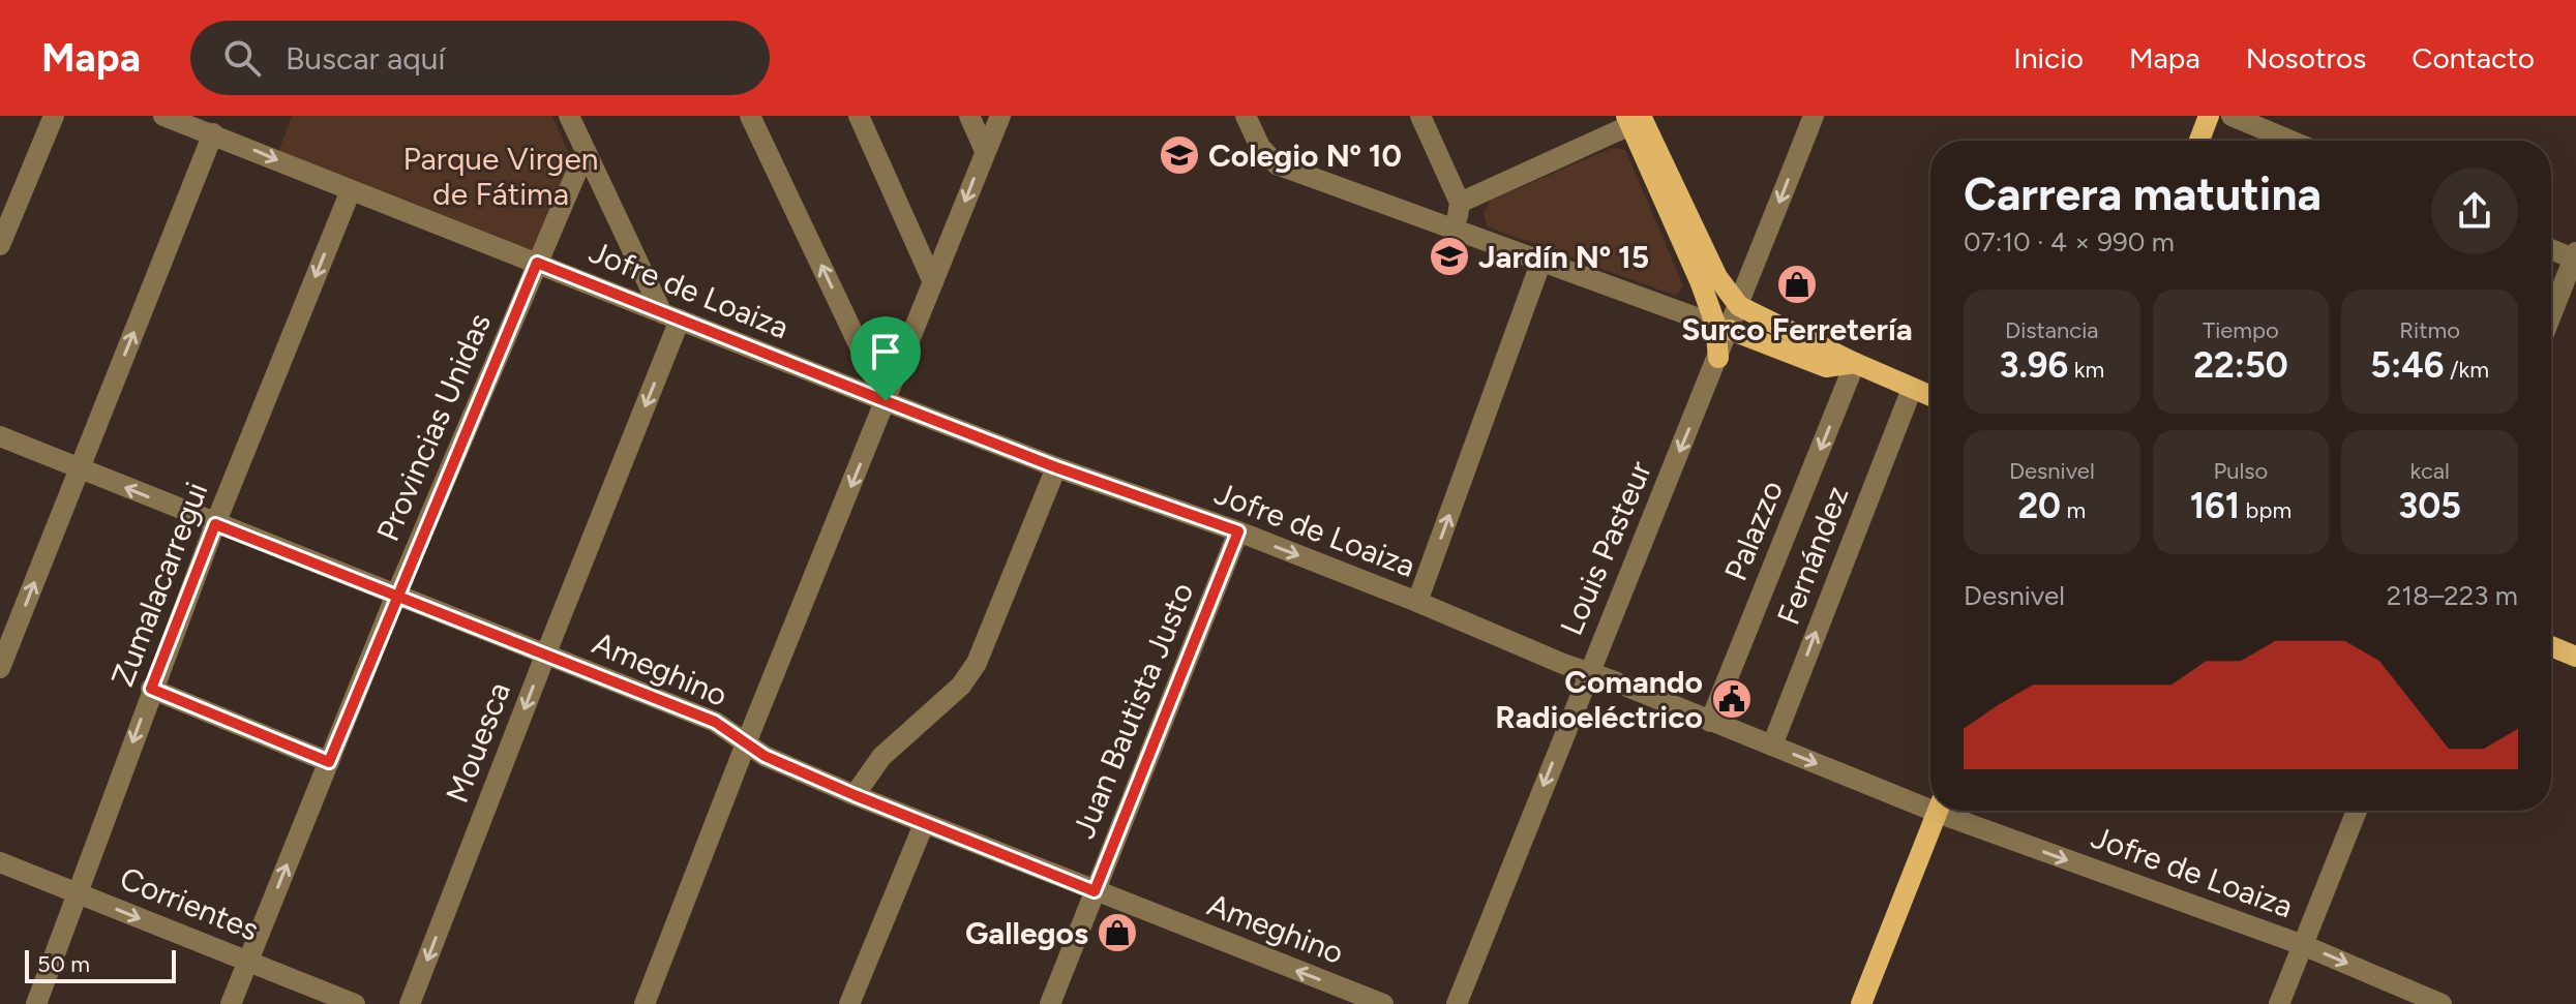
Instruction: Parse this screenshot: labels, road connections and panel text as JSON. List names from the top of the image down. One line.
{"streets":{"street":["Jofre de Loaiza","Provincias Unidas","Palazzo","Louis Pasteur","Fernández","Zumalacarregui","Ameghino","Juan Bautista Justo","Mouesca","Corrientes"]},"crossings":[["Jofre de Loaiza","Provincias Unidas"],["Jofre de Loaiza","Palazzo"],["Jofre de Loaiza","Louis Pasteur"],["Jofre de Loaiza","Fernández"],["Jofre de Loaiza","Zumalacarregui"],["Jofre de Loaiza","Juan Bautista Justo"],["Jofre de Loaiza","Mouesca"],["Provincias Unidas","Ameghino"],["Provincias Unidas","Corrientes"],["Zumalacarregui","Ameghino"],["Zumalacarregui","Corrientes"],["Ameghino","Juan Bautista Justo"],["Ameghino","Mouesca"]],"one_way":["Jofre de Loaiza","Palazzo","Louis Pasteur","Fernández","Mouesca","Corrientes"],"parks":["Parque Virgen de Fátima"],"places":{"school or university":["Colegio Nº 10","Jardín Nº 15"],"shop":["Surco Ferretería","Gallegos"],"public building":["Comando Radioeléctrico"]},"scale_bar":"50 m","page":{"header":"Mapa","search":"Buscar aquí","nav":["Inicio","Mapa","Nosotros","Contacto"],"heading":["Carrera matutina","07:10 · 4 × 990 m"],"stats":[["Distancia","3.96 km"],["Tiempo","22:50"],["Ritmo","5:46 /km"],["Desnivel","20 m"],["Pulso","161 bpm"],["kcal","305"]],"chart":["Desnivel","218–223 m"],"scale":"50 m"}}
